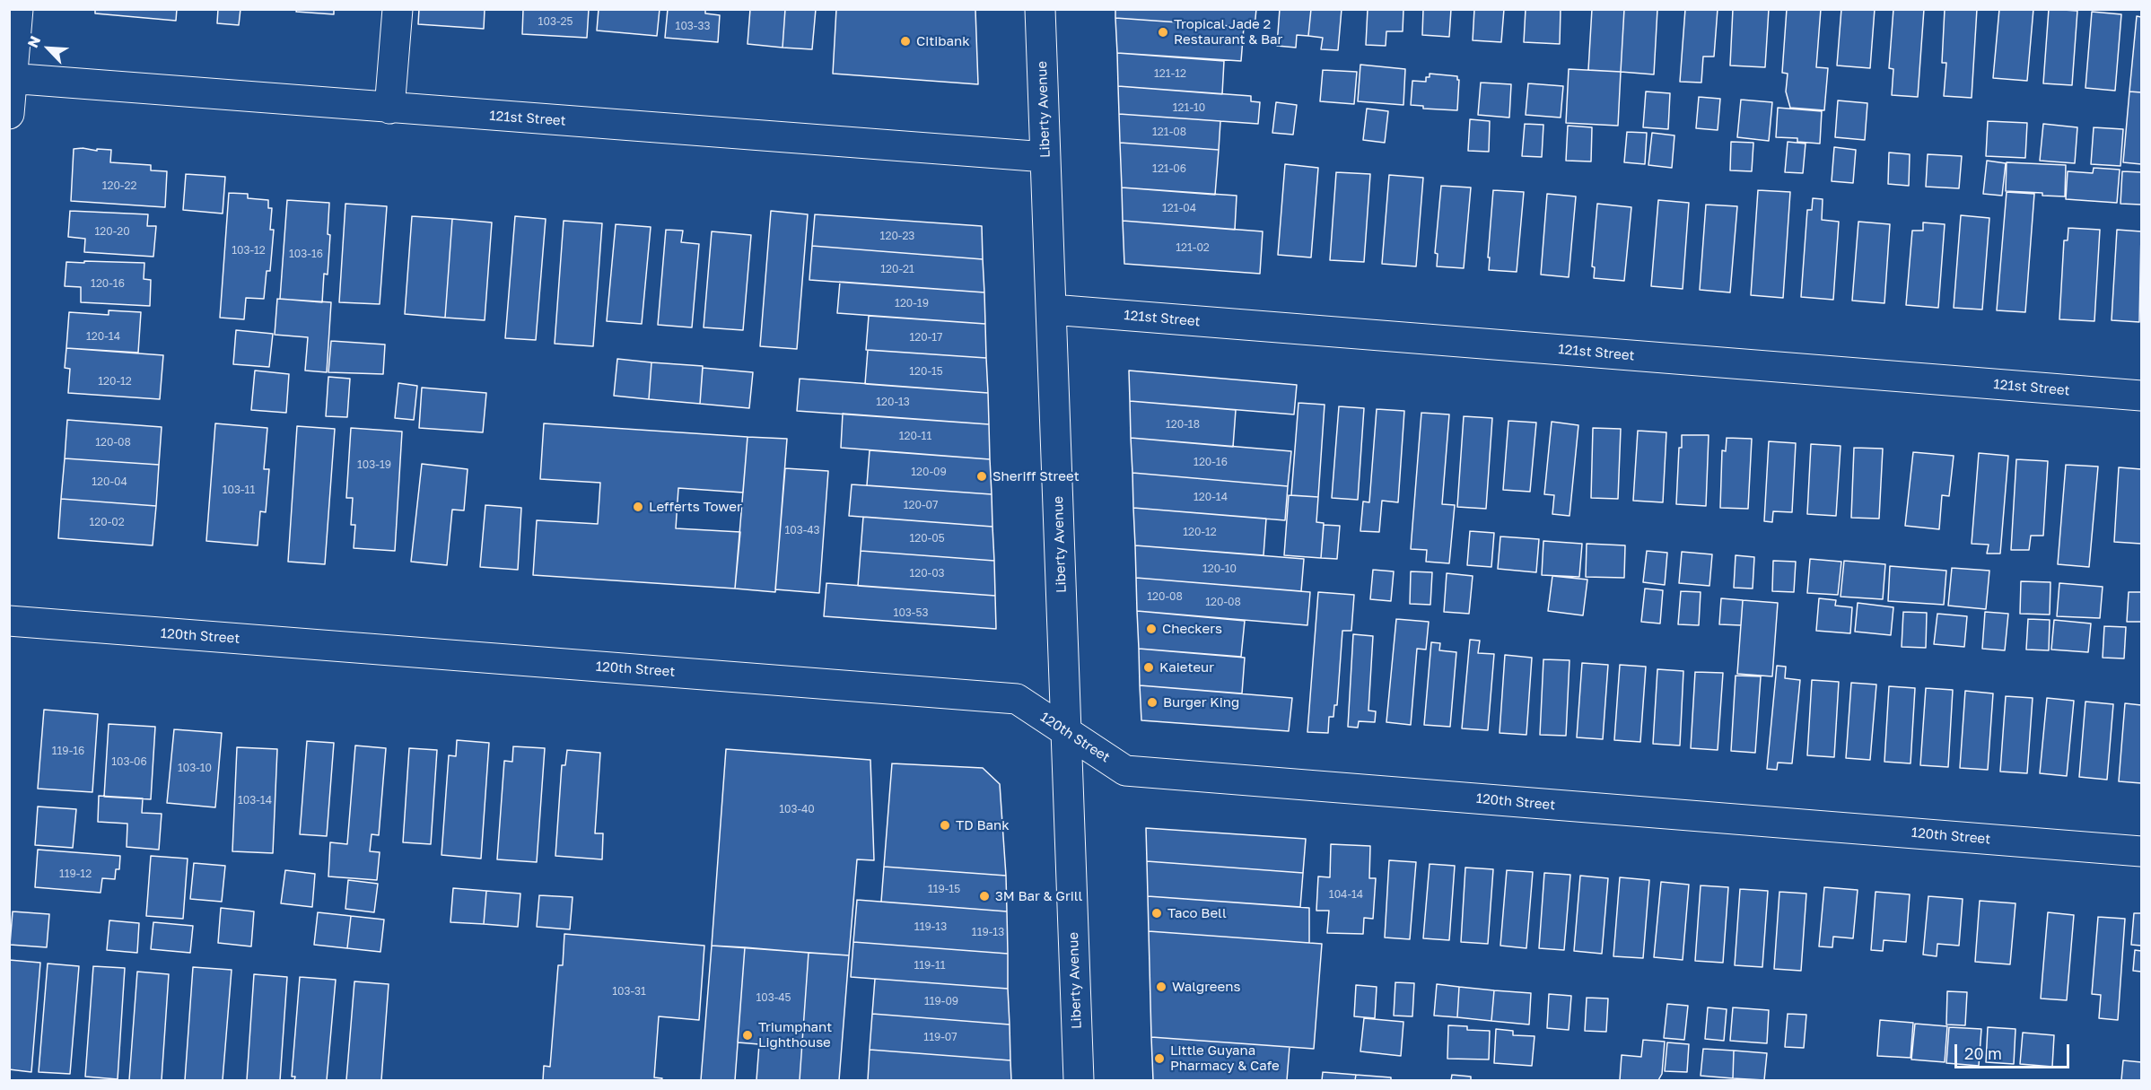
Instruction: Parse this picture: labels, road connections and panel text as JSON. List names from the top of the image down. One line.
{"streets":{"street":["Liberty Avenue","121st Street","120th Street"]},"crossings":[["Liberty Avenue","121st Street"],["Liberty Avenue","120th Street"]],"places":["Tropical Jade 2 Restaurant & Bar","Citibank","Sheriff Street","Lefferts Tower","Checkers","Kaieteur","Burger King","TD Bank","3M Bar & Grill","Taco Bell","Walgreens","Triumphant Lighthouse","Little Guyana Pharmacy & Cafe"],"house_numbers":["103-25","103-33","121-12","121-10","121-08","121-06","120-22","121-04","120-20","120-23","121-02","103-12","103-16","120-21","120-16","120-19","120-14","120-17","120-15","120-12","120-13","120-18","120-11","120-08","120-16","103-19","120-09","120-04","103-11","120-14","120-07","120-02","103-43","120-12","120-05","120-10","120-03","120-08","120-08","103-53","119-16","103-06","103-10","103-14","103-40","119-12","119-15","104-14","119-13","119-13","119-11","103-31","103-45","119-09","119-07"],"scale_bar":"20 m","north":"top left"}
